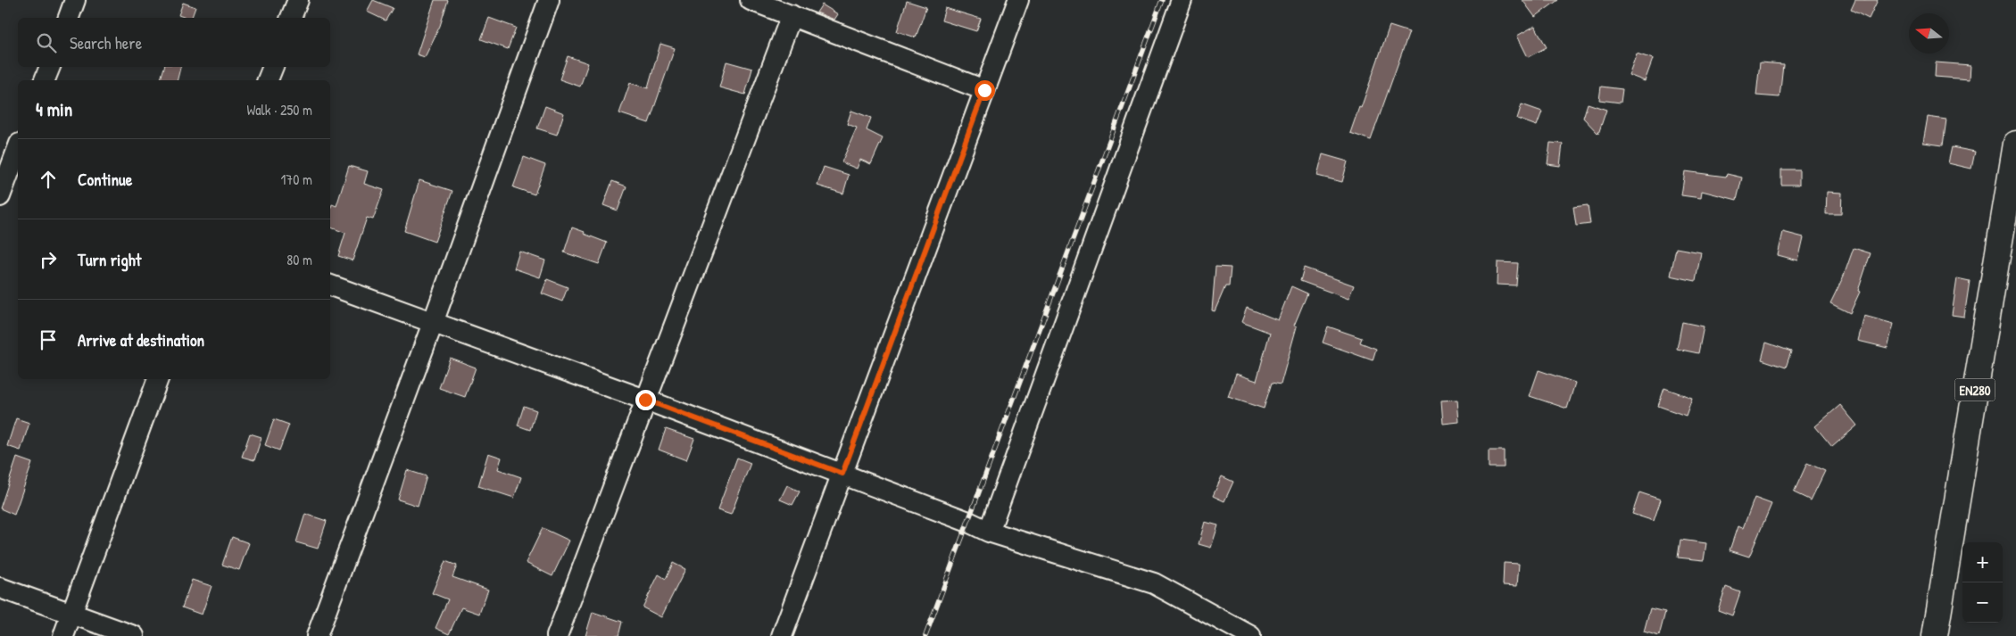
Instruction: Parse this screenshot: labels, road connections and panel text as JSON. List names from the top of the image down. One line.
{"streets":{"main road":["EN280"]},"north":"left","page":{"search":"Search here","heading":["4 min","Walk · 250 m"],"list":[["Continue","170 m"],["Turn right","80 m"],"Arrive at destination"],"map_buttons":["+","−"]}}
